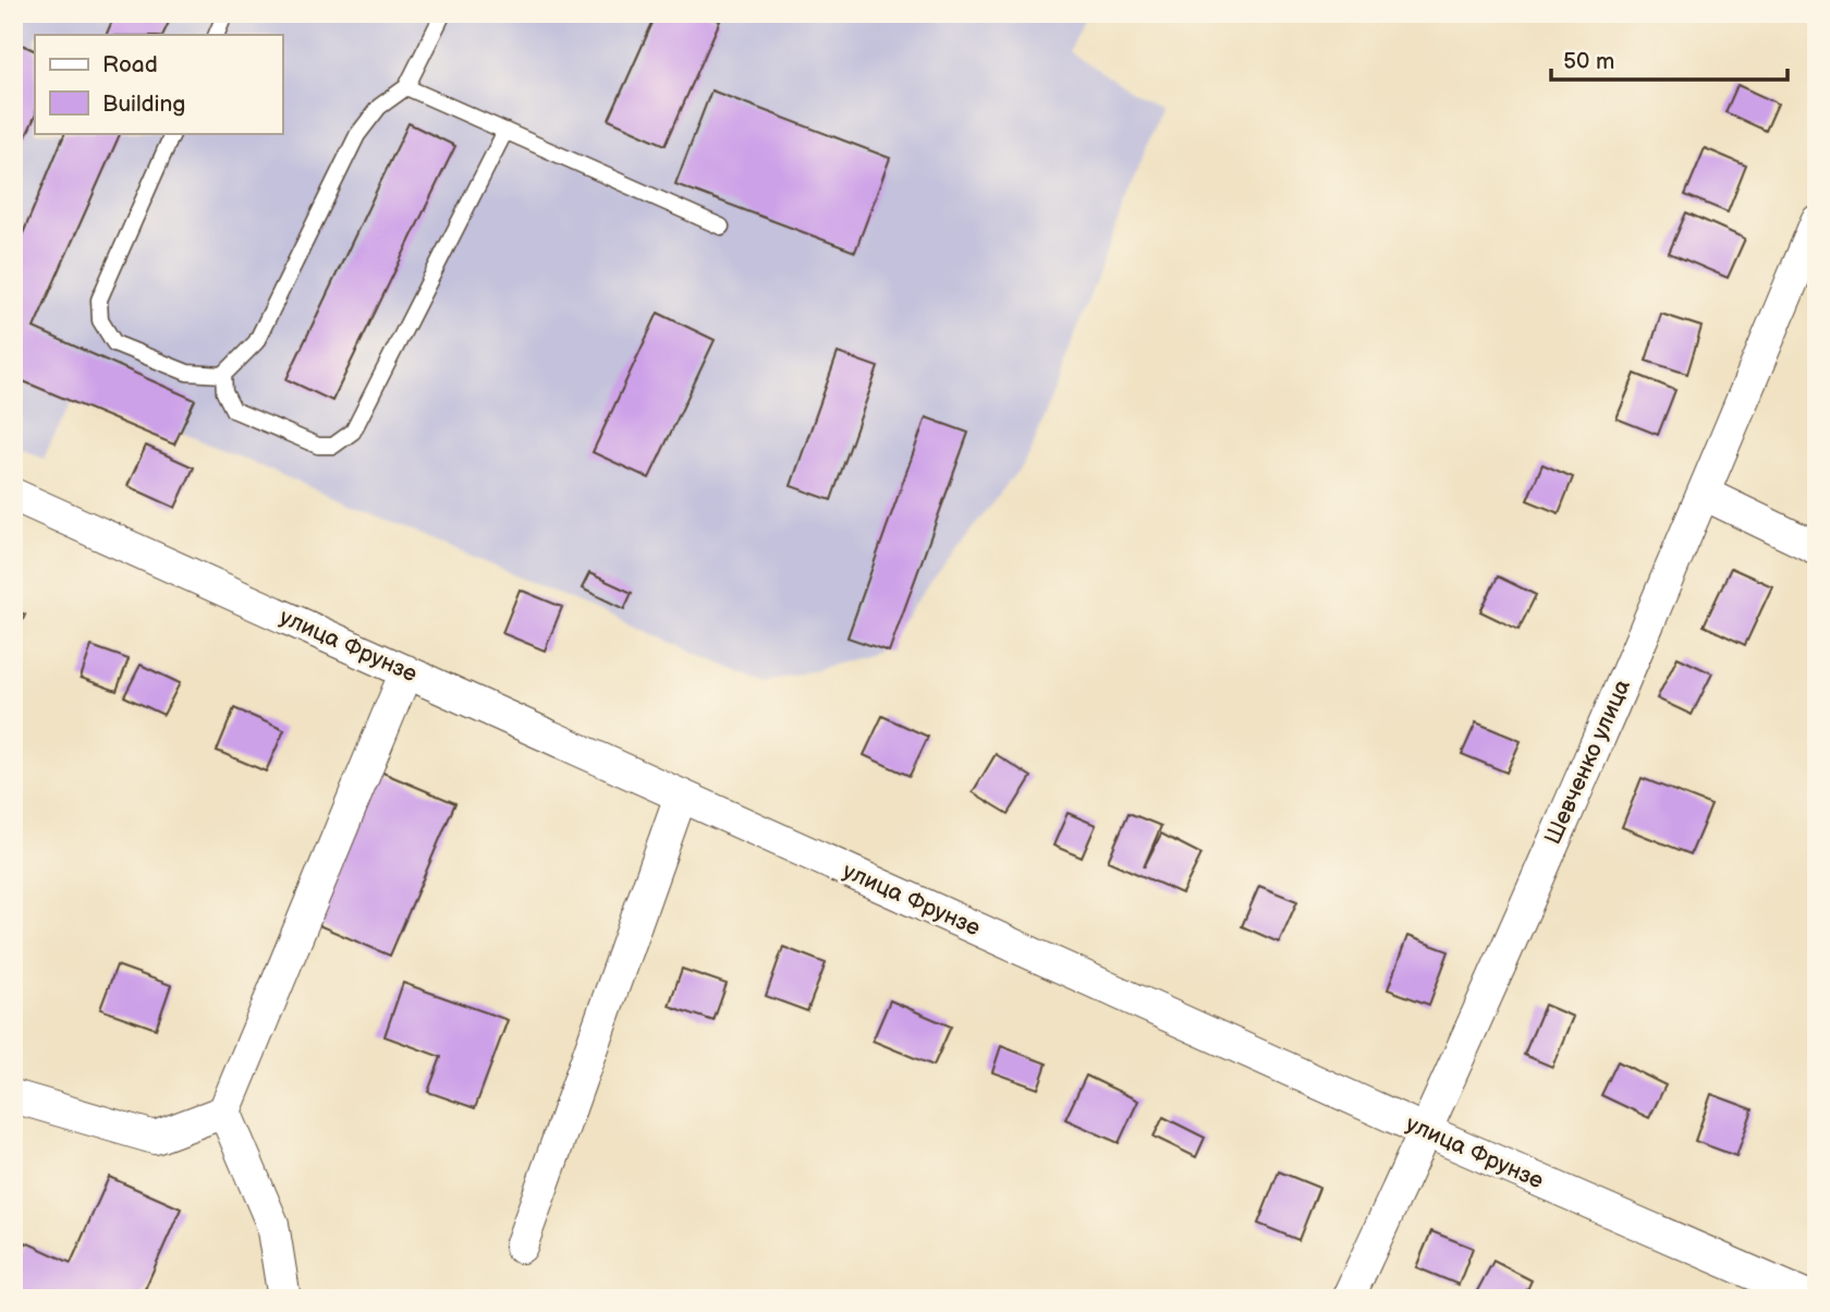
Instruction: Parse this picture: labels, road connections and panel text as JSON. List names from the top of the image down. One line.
{"streets":{"street":["улица Фрунзе","Шевченко улица"]},"crossings":[["улица Фрунзе","Шевченко улица"]],"legend":["Road","Building"],"scale_bar":"50 m"}
